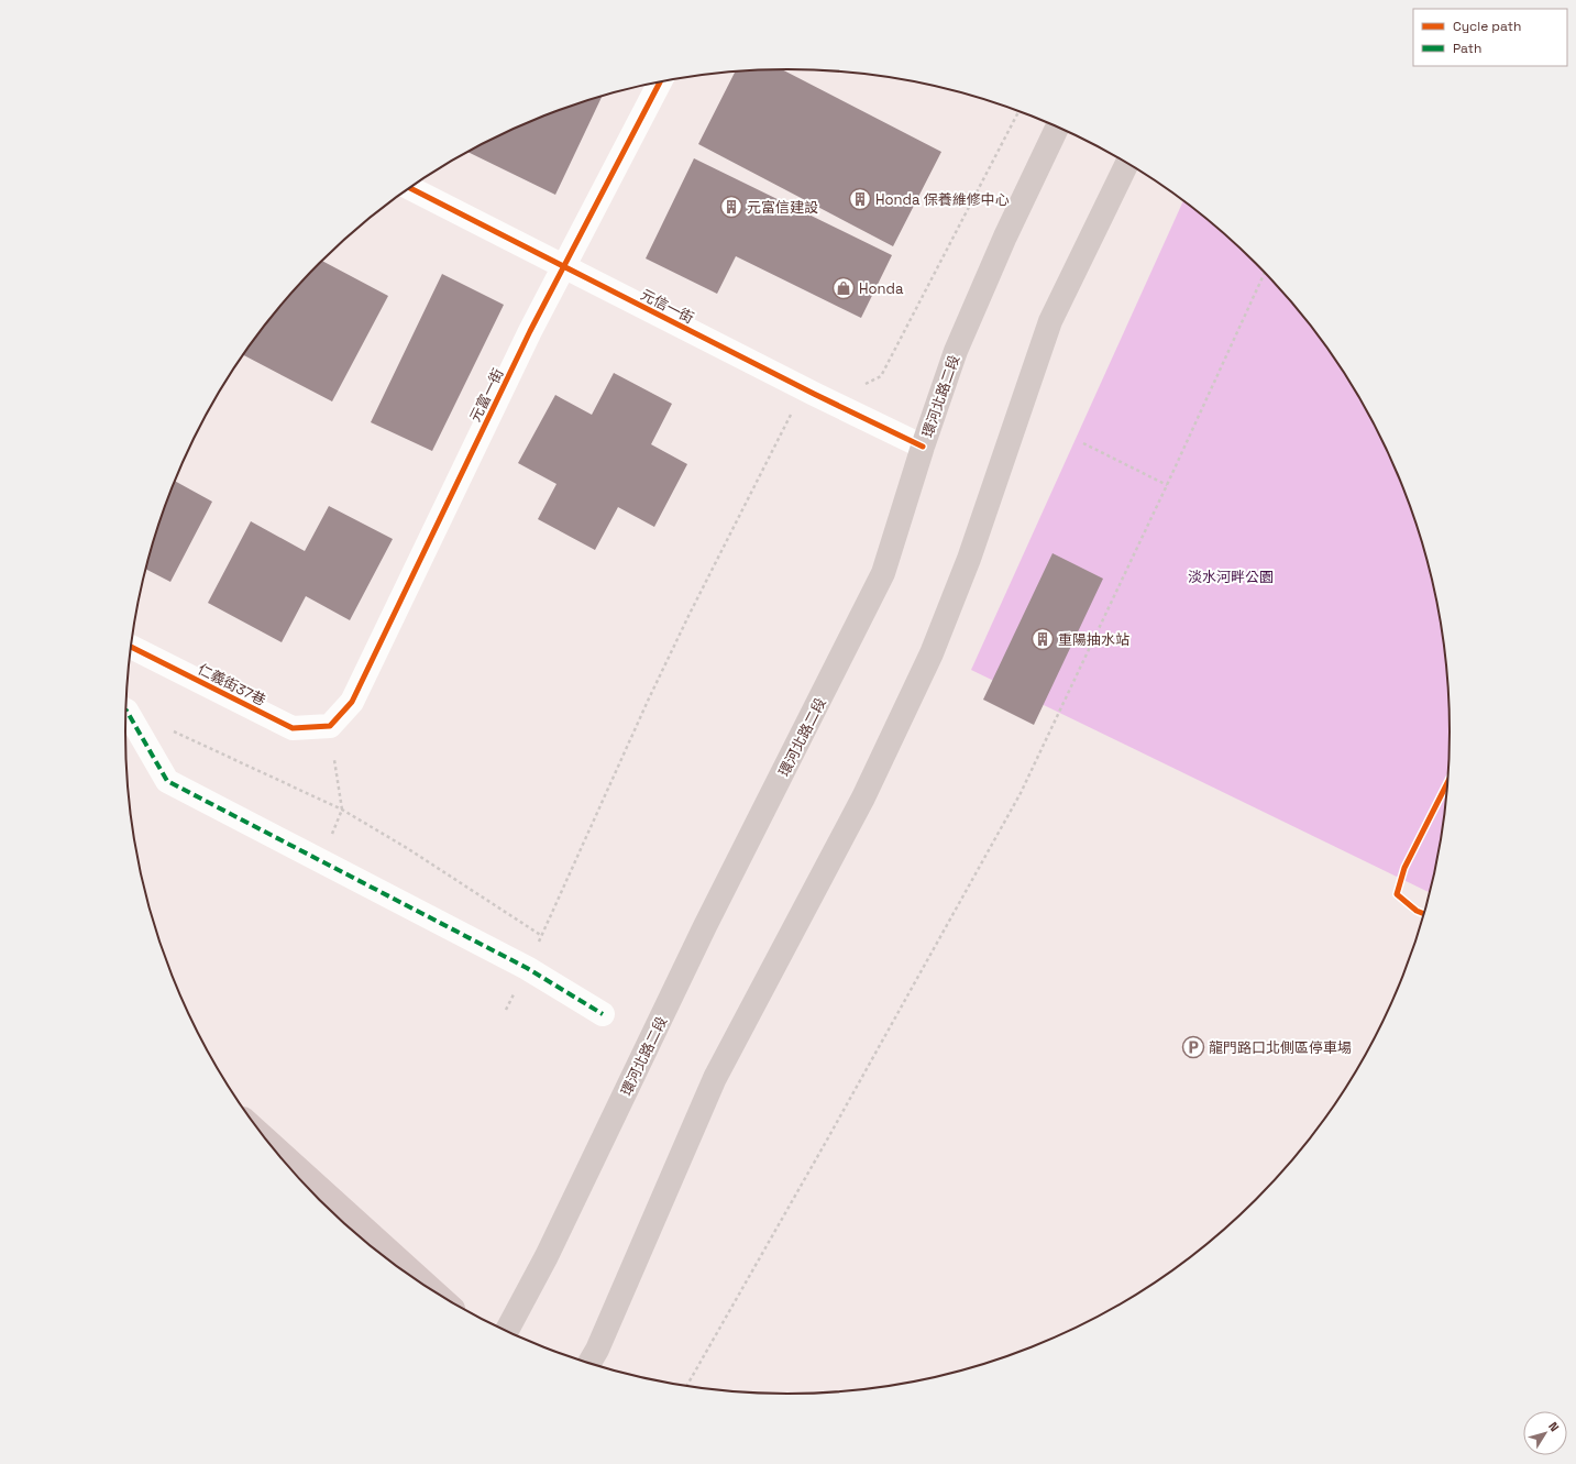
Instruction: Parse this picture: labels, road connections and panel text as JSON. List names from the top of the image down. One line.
{"streets":{"main road":["環河北路二段"],"street":["元信一街","元富一街","仁義街37巷"]},"crossings":[["元信一街","元富一街"],["元信一街","環河北路二段"],["元富一街","仁義街37巷"]],"parks":["淡水河畔公園"],"places":{"building":["Honda 保養維修中心","元富信建設","重陽抽水站"],"shop":["Honda"],"parking":["龍門路口北側區停車場"]},"legend":["Cycle path","Path"],"north":"top right"}
